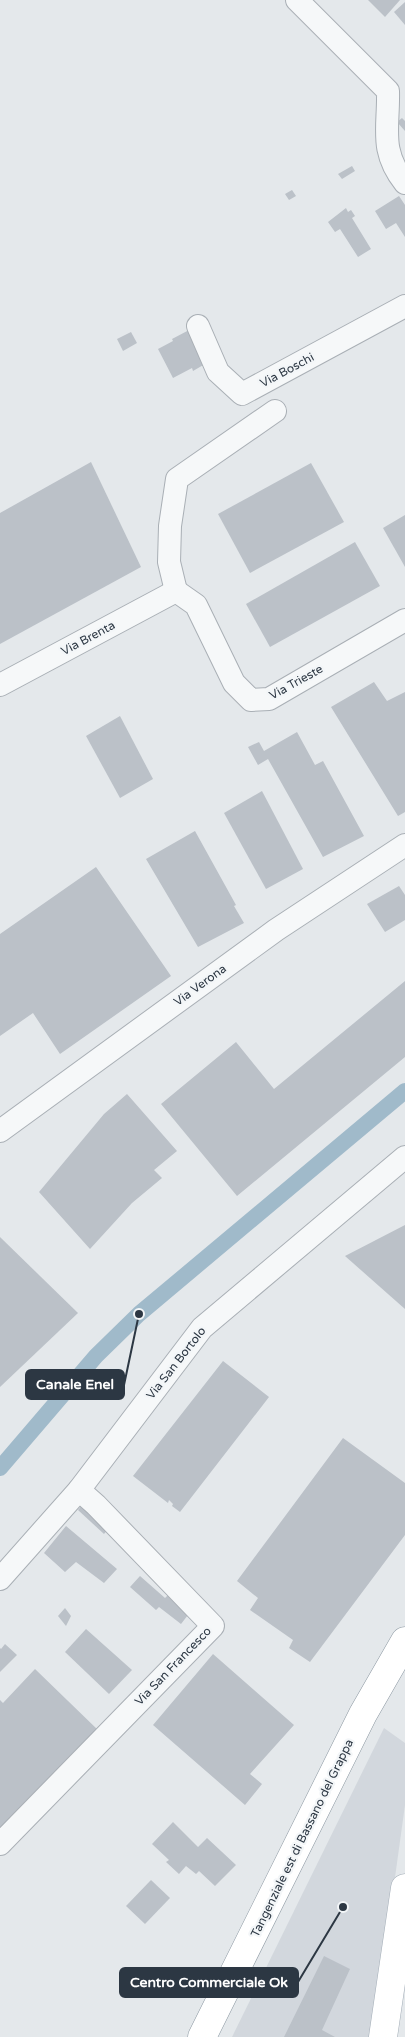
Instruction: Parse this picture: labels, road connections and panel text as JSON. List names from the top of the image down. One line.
{"streets":{"main road":["Tangenziale est di Bassano del Grappa"],"street":["Via Boschi","Via Brenta","Via Trieste","Via Verona","Via San Bortolo","Via San Francesco"]},"crossings":[["Via Brenta","Via Trieste"],["Via San Bortolo","Via San Francesco"]],"places":["Canale Enel","Centro Commerciale Ok"]}
